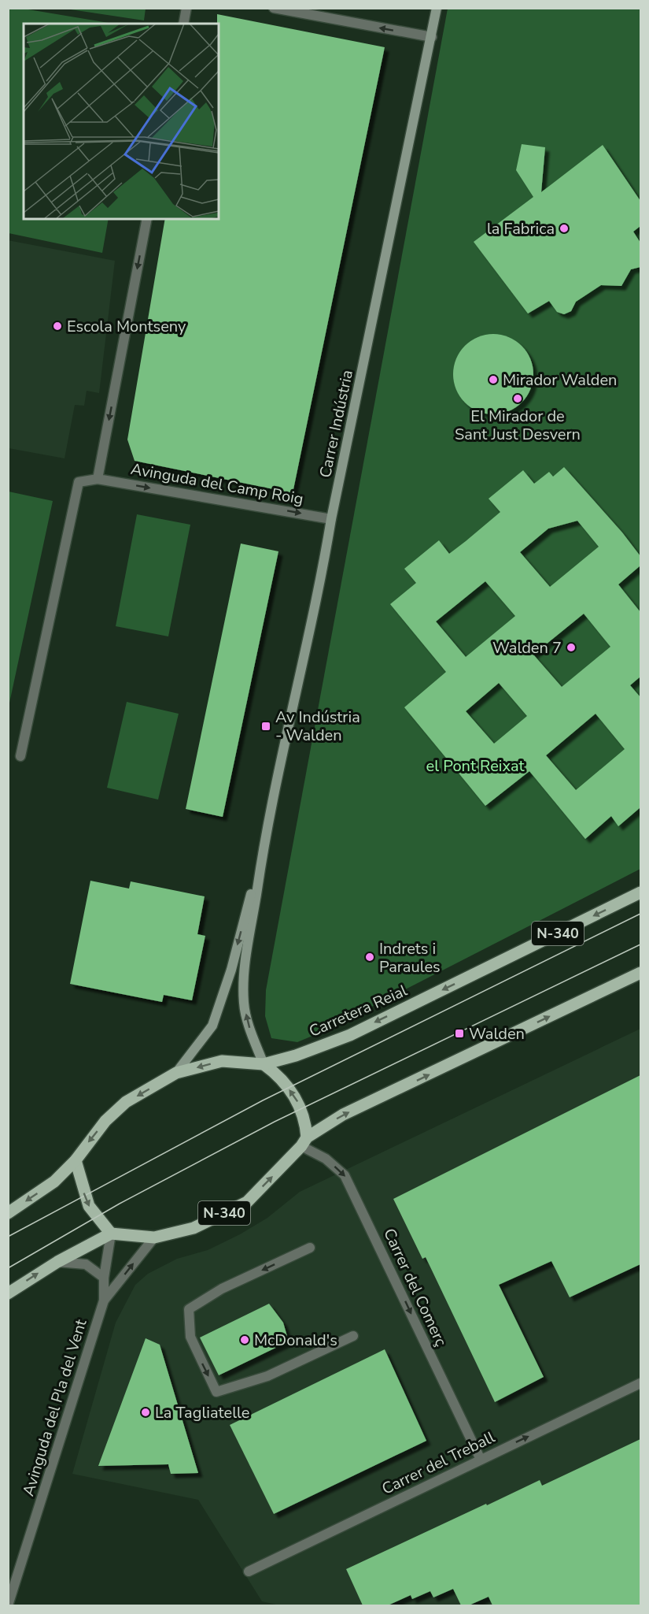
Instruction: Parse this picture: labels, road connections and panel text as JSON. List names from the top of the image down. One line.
{"streets":{"main road":["N-340","Carretera Reial"],"street":["Carrer Indústria","Avinguda del Camp Roig","Carrer del Comerç","Avinguda del Pla del Vent","Carrer del Treball"]},"crossings":[["Carrer Indústria","Avinguda del Camp Roig"],["N-340","Carrer del Comerç"],["N-340","Avinguda del Pla del Vent"],["Carrer del Comerç","Carrer del Treball"]],"one_way":["Avinguda del Camp Roig","Carrer del Comerç","Carrer del Treball"],"parks":["el Pont Reixat"],"places":{"other":["la Fabrica","Escola Montseny","Mirador Walden","El Mirador de Sant Just Desvern","Walden 7","Indrets i Paraules","McDonald's","La Tagliatelle"],"transit":["Av Indústria - Walden","Walden"]}}
